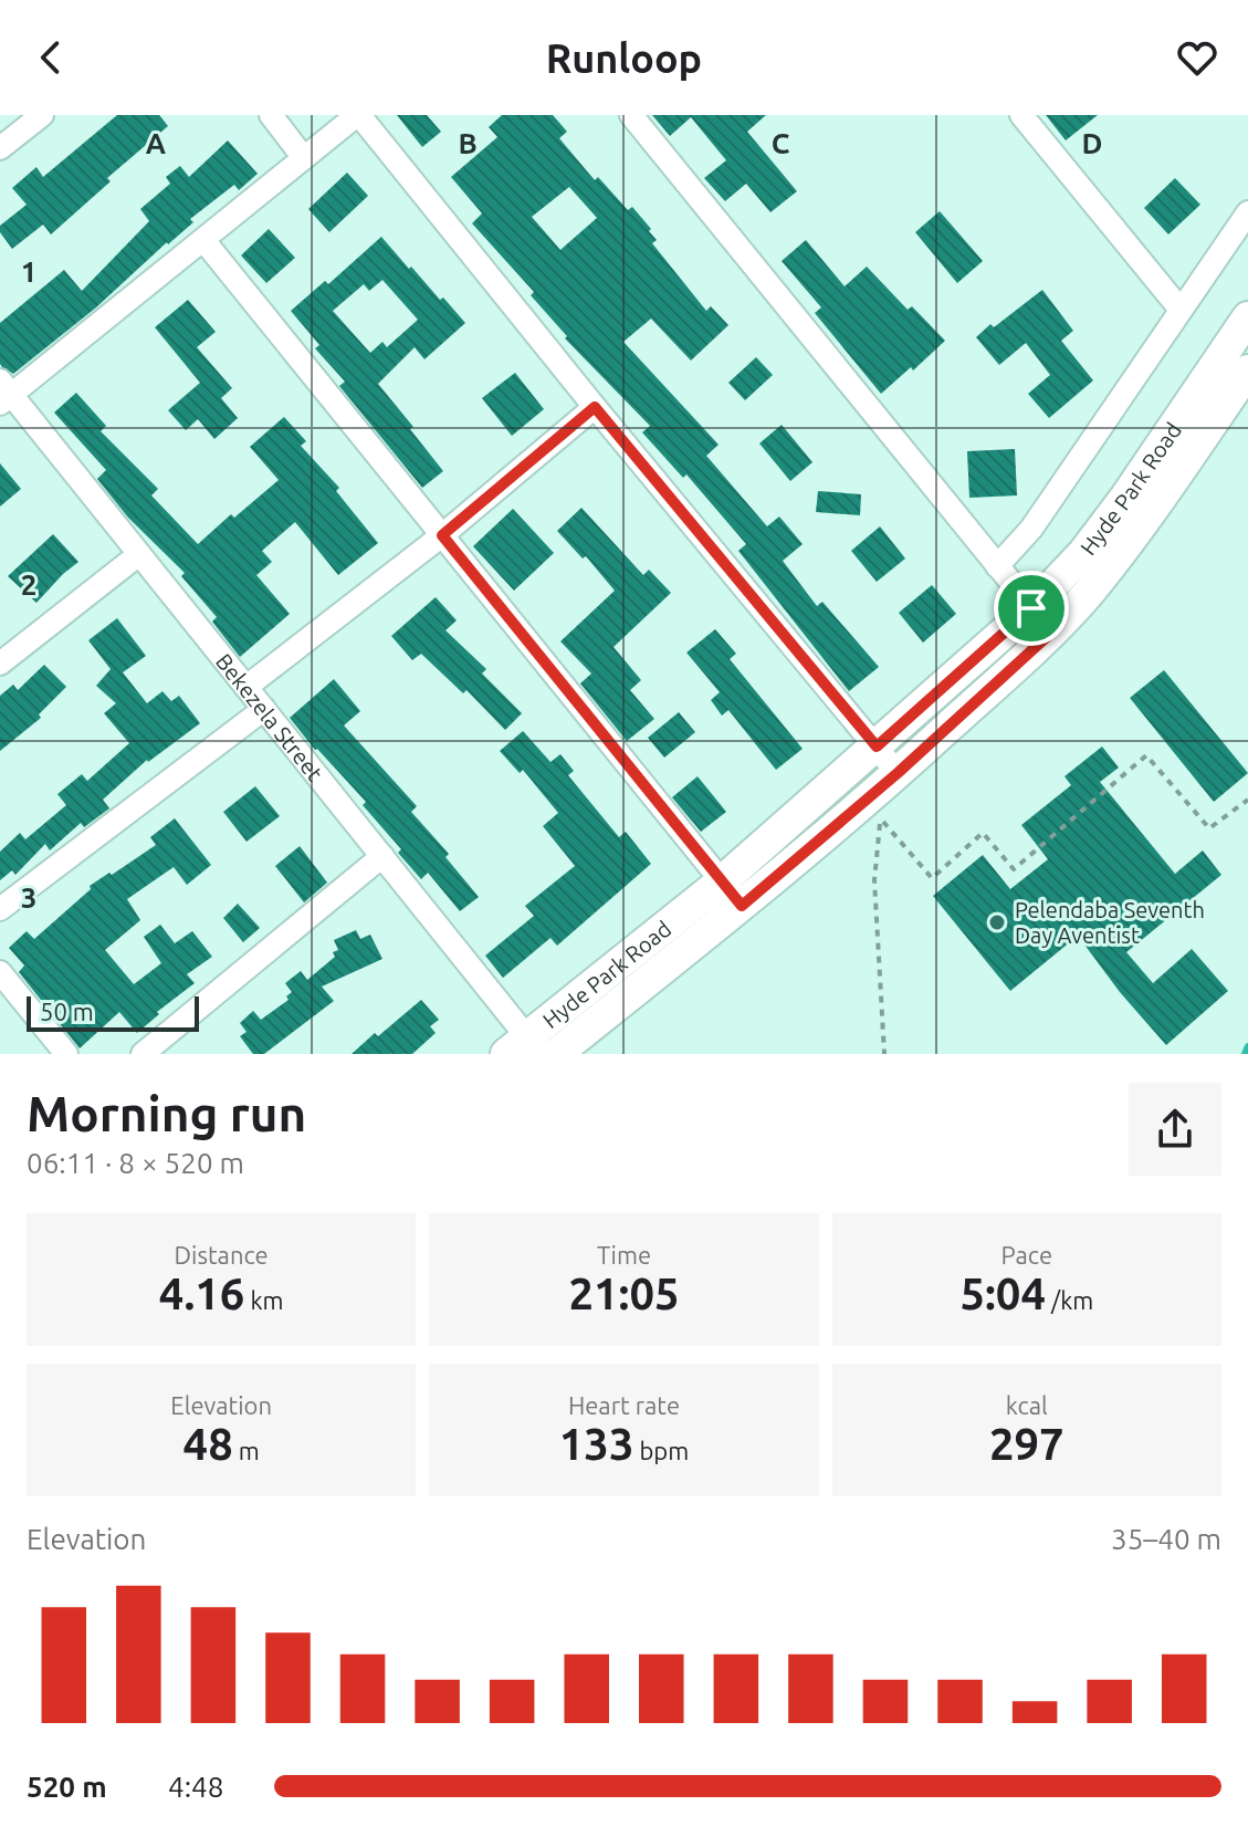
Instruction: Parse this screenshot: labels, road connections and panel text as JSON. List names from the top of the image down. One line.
{"streets":{"street":["Hyde Park Road","Bekezela Street"]},"crossings":[["Hyde Park Road","Bekezela Street"]],"places":["Pelendaba Seventh Day Aventist"],"scale_bar":"50 m","page":{"header":"Runloop","scale":"50 m","heading":["Morning run","06:11 · 8 × 520 m"],"stats":[["Distance","4.16 km"],["Time","21:05"],["Pace","5:04 /km"],["Elevation","48 m"],["Heart rate","133 bpm"],["kcal","297"]],"chart":["Elevation","35–40 m"],"list":[{"name":"520 m","note":"4:48"}]},"grid":{"columns":["A","B","C","D"],"rows":["1","2","3"]}}
